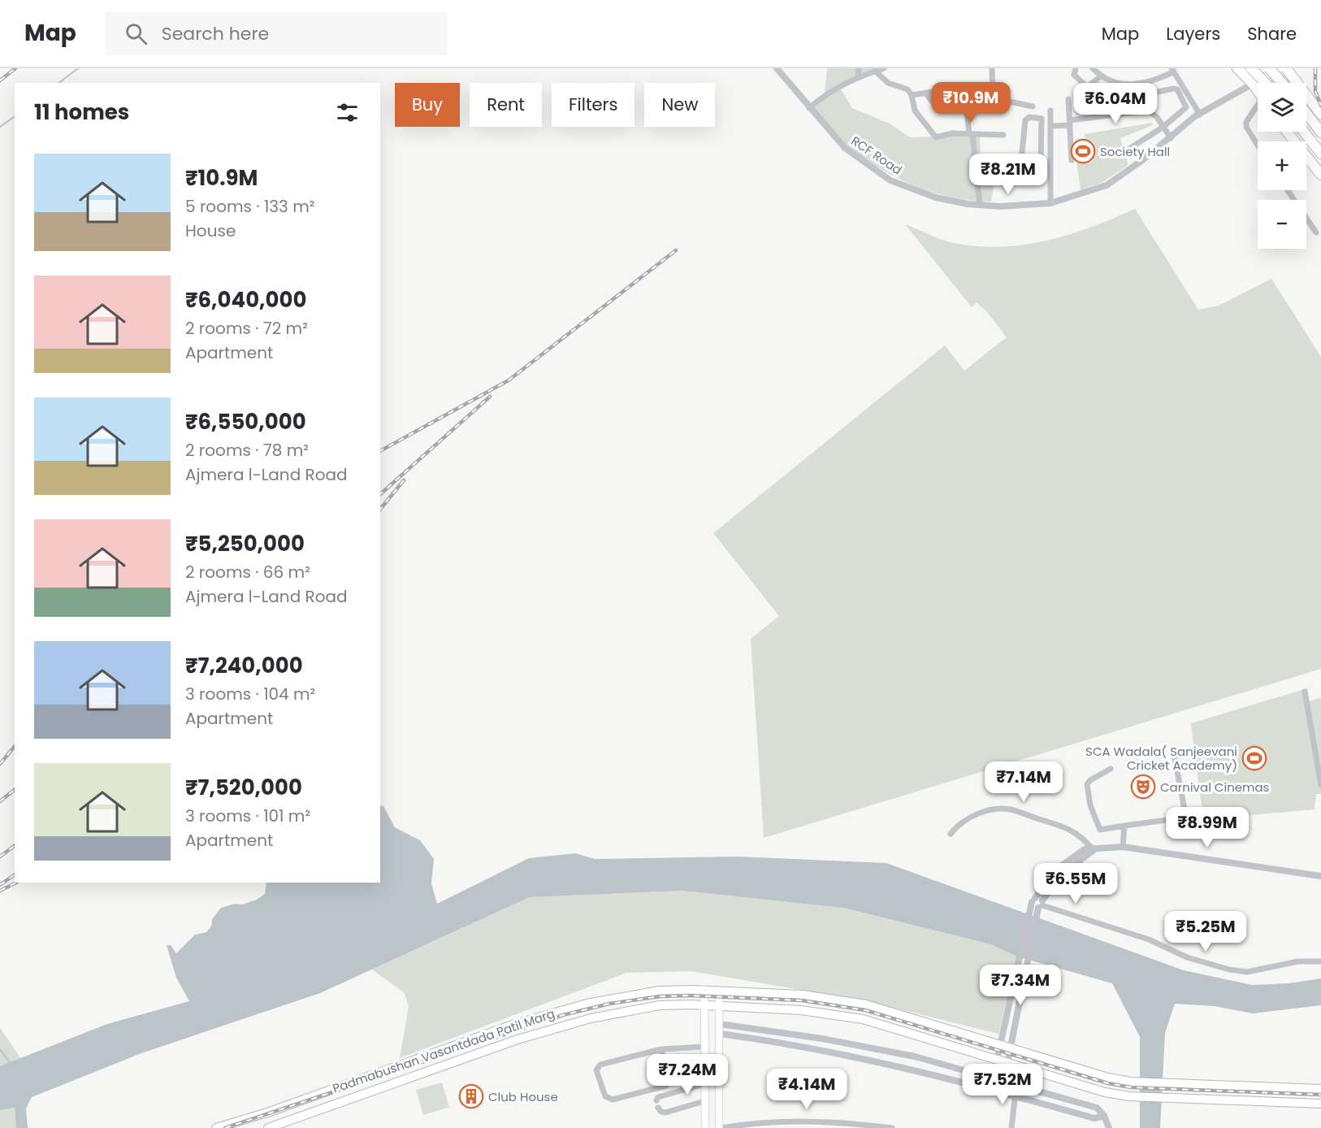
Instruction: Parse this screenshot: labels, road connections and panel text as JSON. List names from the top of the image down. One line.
{"streets":{"main road":["Padmabushan Vasantdada Patil Marg"],"street":["RCF Road"]},"places":{"sports":["Society Hall","SCA Wadala( Sanjeevani Cricket Academy)"],"theatre":["Carnival Cinemas"],"building":["Club House"]},"page":{"header":"Map","search":"Search here","nav":["Map","Layers","Share"],"price":["₹10.9M","₹6.04M","₹8.21M","₹7.14M","₹8.99M","₹6.55M","₹5.25M","₹7.34M","₹7.24M","₹7.52M","₹4.14M"],"map_buttons":["+","−"],"chip":["Buy","Rent","Filters","New"],"heading":"11 homes","list":[{"name":"₹10.9M","note":"5 rooms · 133 m² · House"},{"name":"₹6,040,000","note":"2 rooms · 72 m² · Apartment"},{"name":"₹6,550,000","note":"2 rooms · 78 m² · Ajmera l-Land Road"},{"name":"₹5,250,000","note":"2 rooms · 66 m² · Ajmera l-Land Road"},{"name":"₹7,240,000","note":"3 rooms · 104 m² · Apartment"},{"name":"₹7,520,000","note":"3 rooms · 101 m² · Apartment"}]}}
